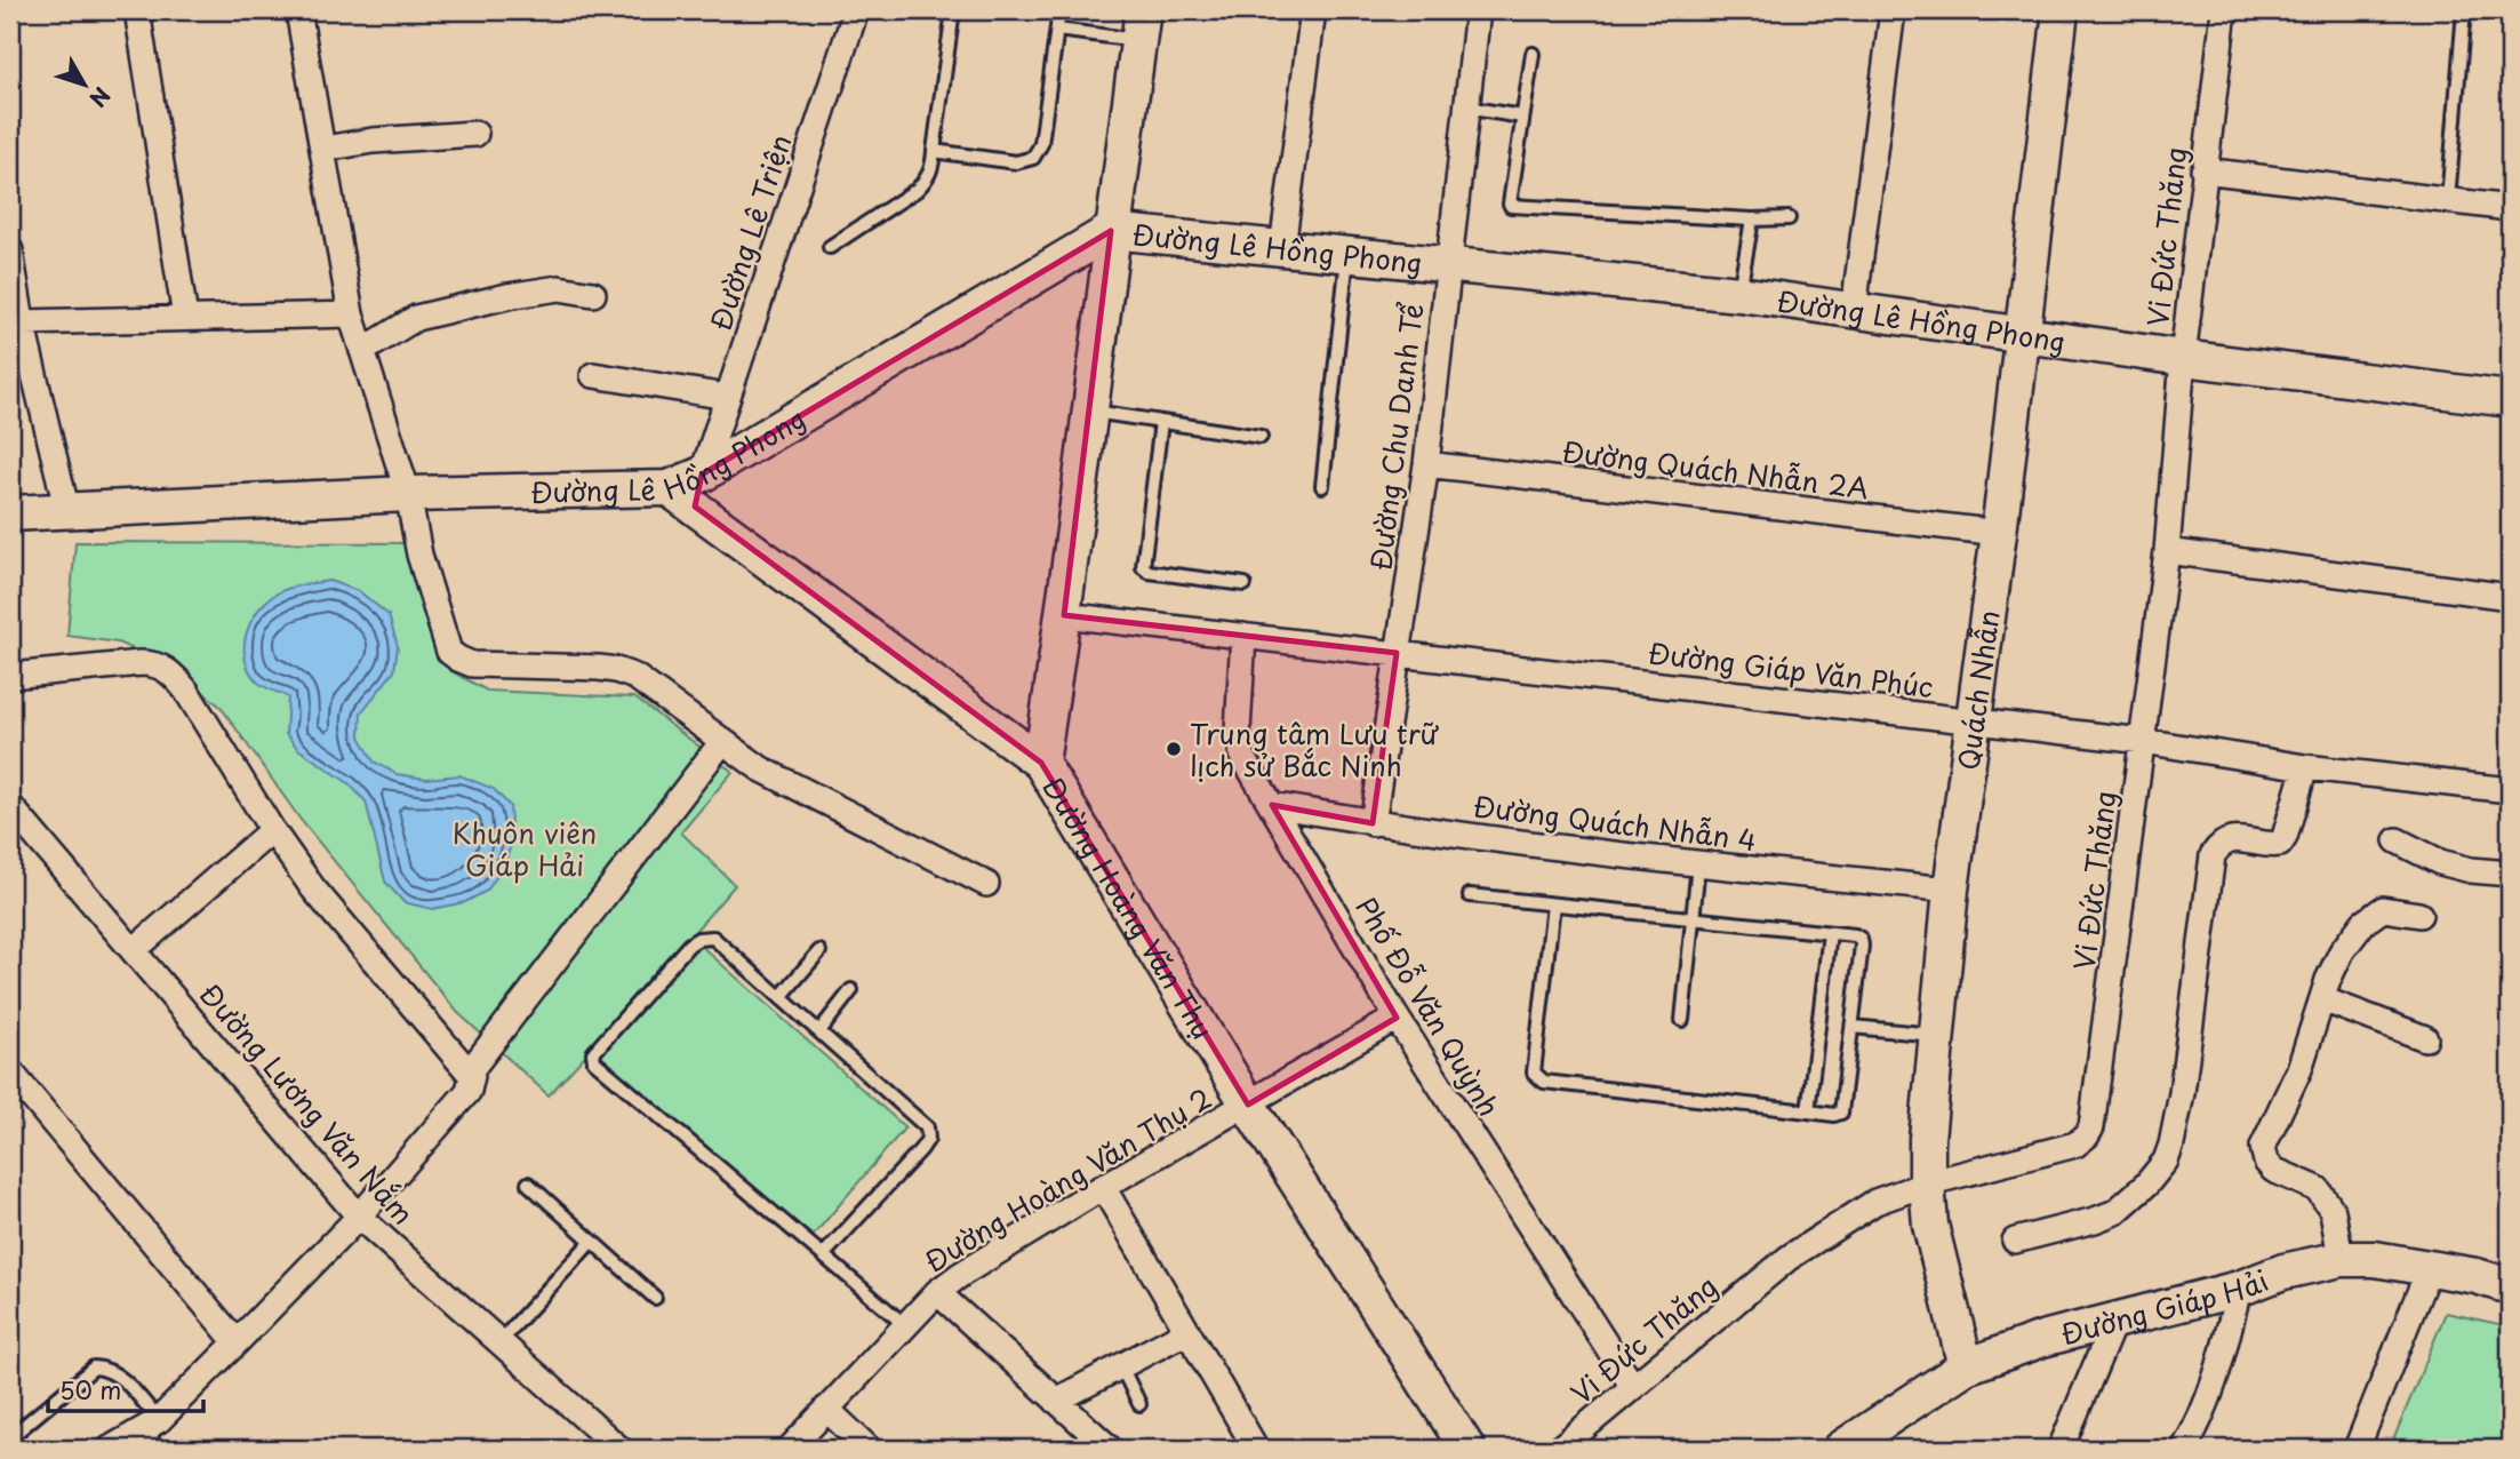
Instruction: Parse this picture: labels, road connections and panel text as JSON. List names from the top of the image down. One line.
{"streets":{"street":["Đường Lê Triện","Vi Đức Thăng","Đường Lê Hồng Phong","Đường Chu Danh Tể","Đường Quách Nhẫn 2A","Đường Giáp Văn Phúc","Quách Nhẫn","Đường Quách Nhẫn 4","Đường Hoàng Văn Thụ","Phố Đỗ Văn Quỳnh","Đường Lương Văn Nắm","Đường Hoàng Văn Thụ 2","Đường Giáp Hải"]},"crossings":[["Đường Lê Triện","Đường Lê Hồng Phong"],["Vi Đức Thăng","Đường Lê Hồng Phong"],["Vi Đức Thăng","Đường Giáp Văn Phúc"],["Vi Đức Thăng","Quách Nhẫn"],["Vi Đức Thăng","Phố Đỗ Văn Quỳnh"],["Đường Lê Hồng Phong","Đường Chu Danh Tể"],["Đường Lê Hồng Phong","Quách Nhẫn"],["Đường Lê Hồng Phong","Đường Hoàng Văn Thụ"],["Đường Chu Danh Tể","Đường Quách Nhẫn 2A"],["Đường Chu Danh Tể","Đường Giáp Văn Phúc"],["Đường Chu Danh Tể","Đường Quách Nhẫn 4"],["Đường Quách Nhẫn 2A","Quách Nhẫn"],["Đường Giáp Văn Phúc","Quách Nhẫn"],["Đường Giáp Văn Phúc","Đường Hoàng Văn Thụ"],["Đường Giáp Văn Phúc","Phố Đỗ Văn Quỳnh"],["Quách Nhẫn","Đường Quách Nhẫn 4"],["Quách Nhẫn","Đường Giáp Hải"],["Đường Quách Nhẫn 4","Phố Đỗ Văn Quỳnh"],["Đường Hoàng Văn Thụ","Đường Hoàng Văn Thụ 2"],["Phố Đỗ Văn Quỳnh","Đường Hoàng Văn Thụ 2"]],"parks":["Khuôn viên Giáp Hải"],"places":["Trung tâm Lưu trữ lịch sử Bắc Ninh"],"scale_bar":"50 m","north":"bottom right"}
